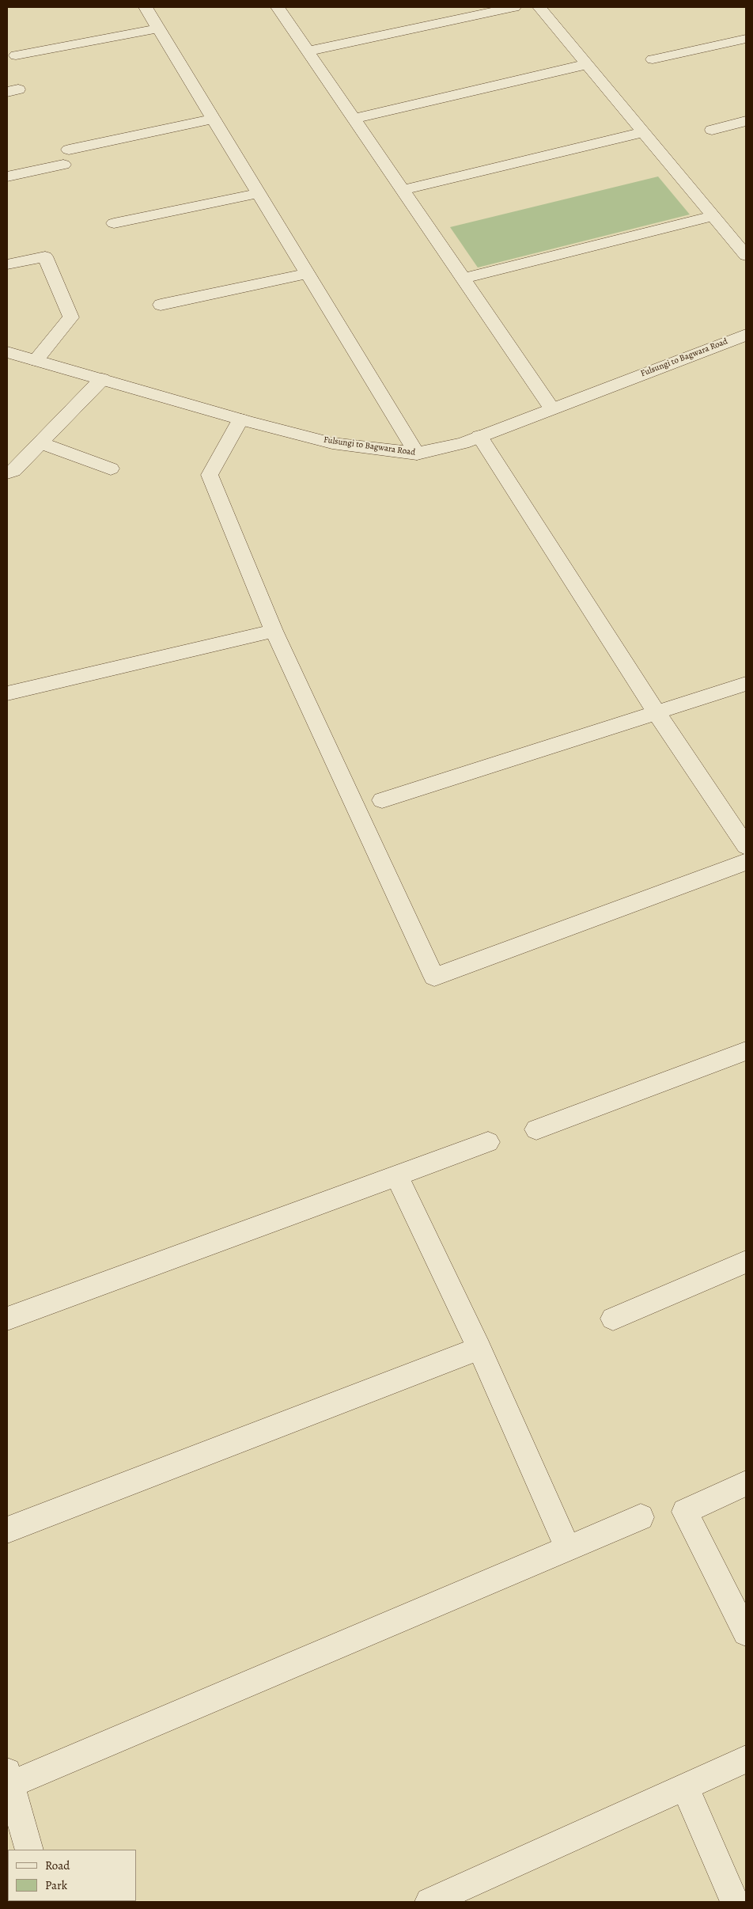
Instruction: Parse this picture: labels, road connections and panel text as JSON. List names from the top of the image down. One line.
{"streets":{"street":["Fulsungi to Bagwara Road"]},"legend":["Road","Park"]}
